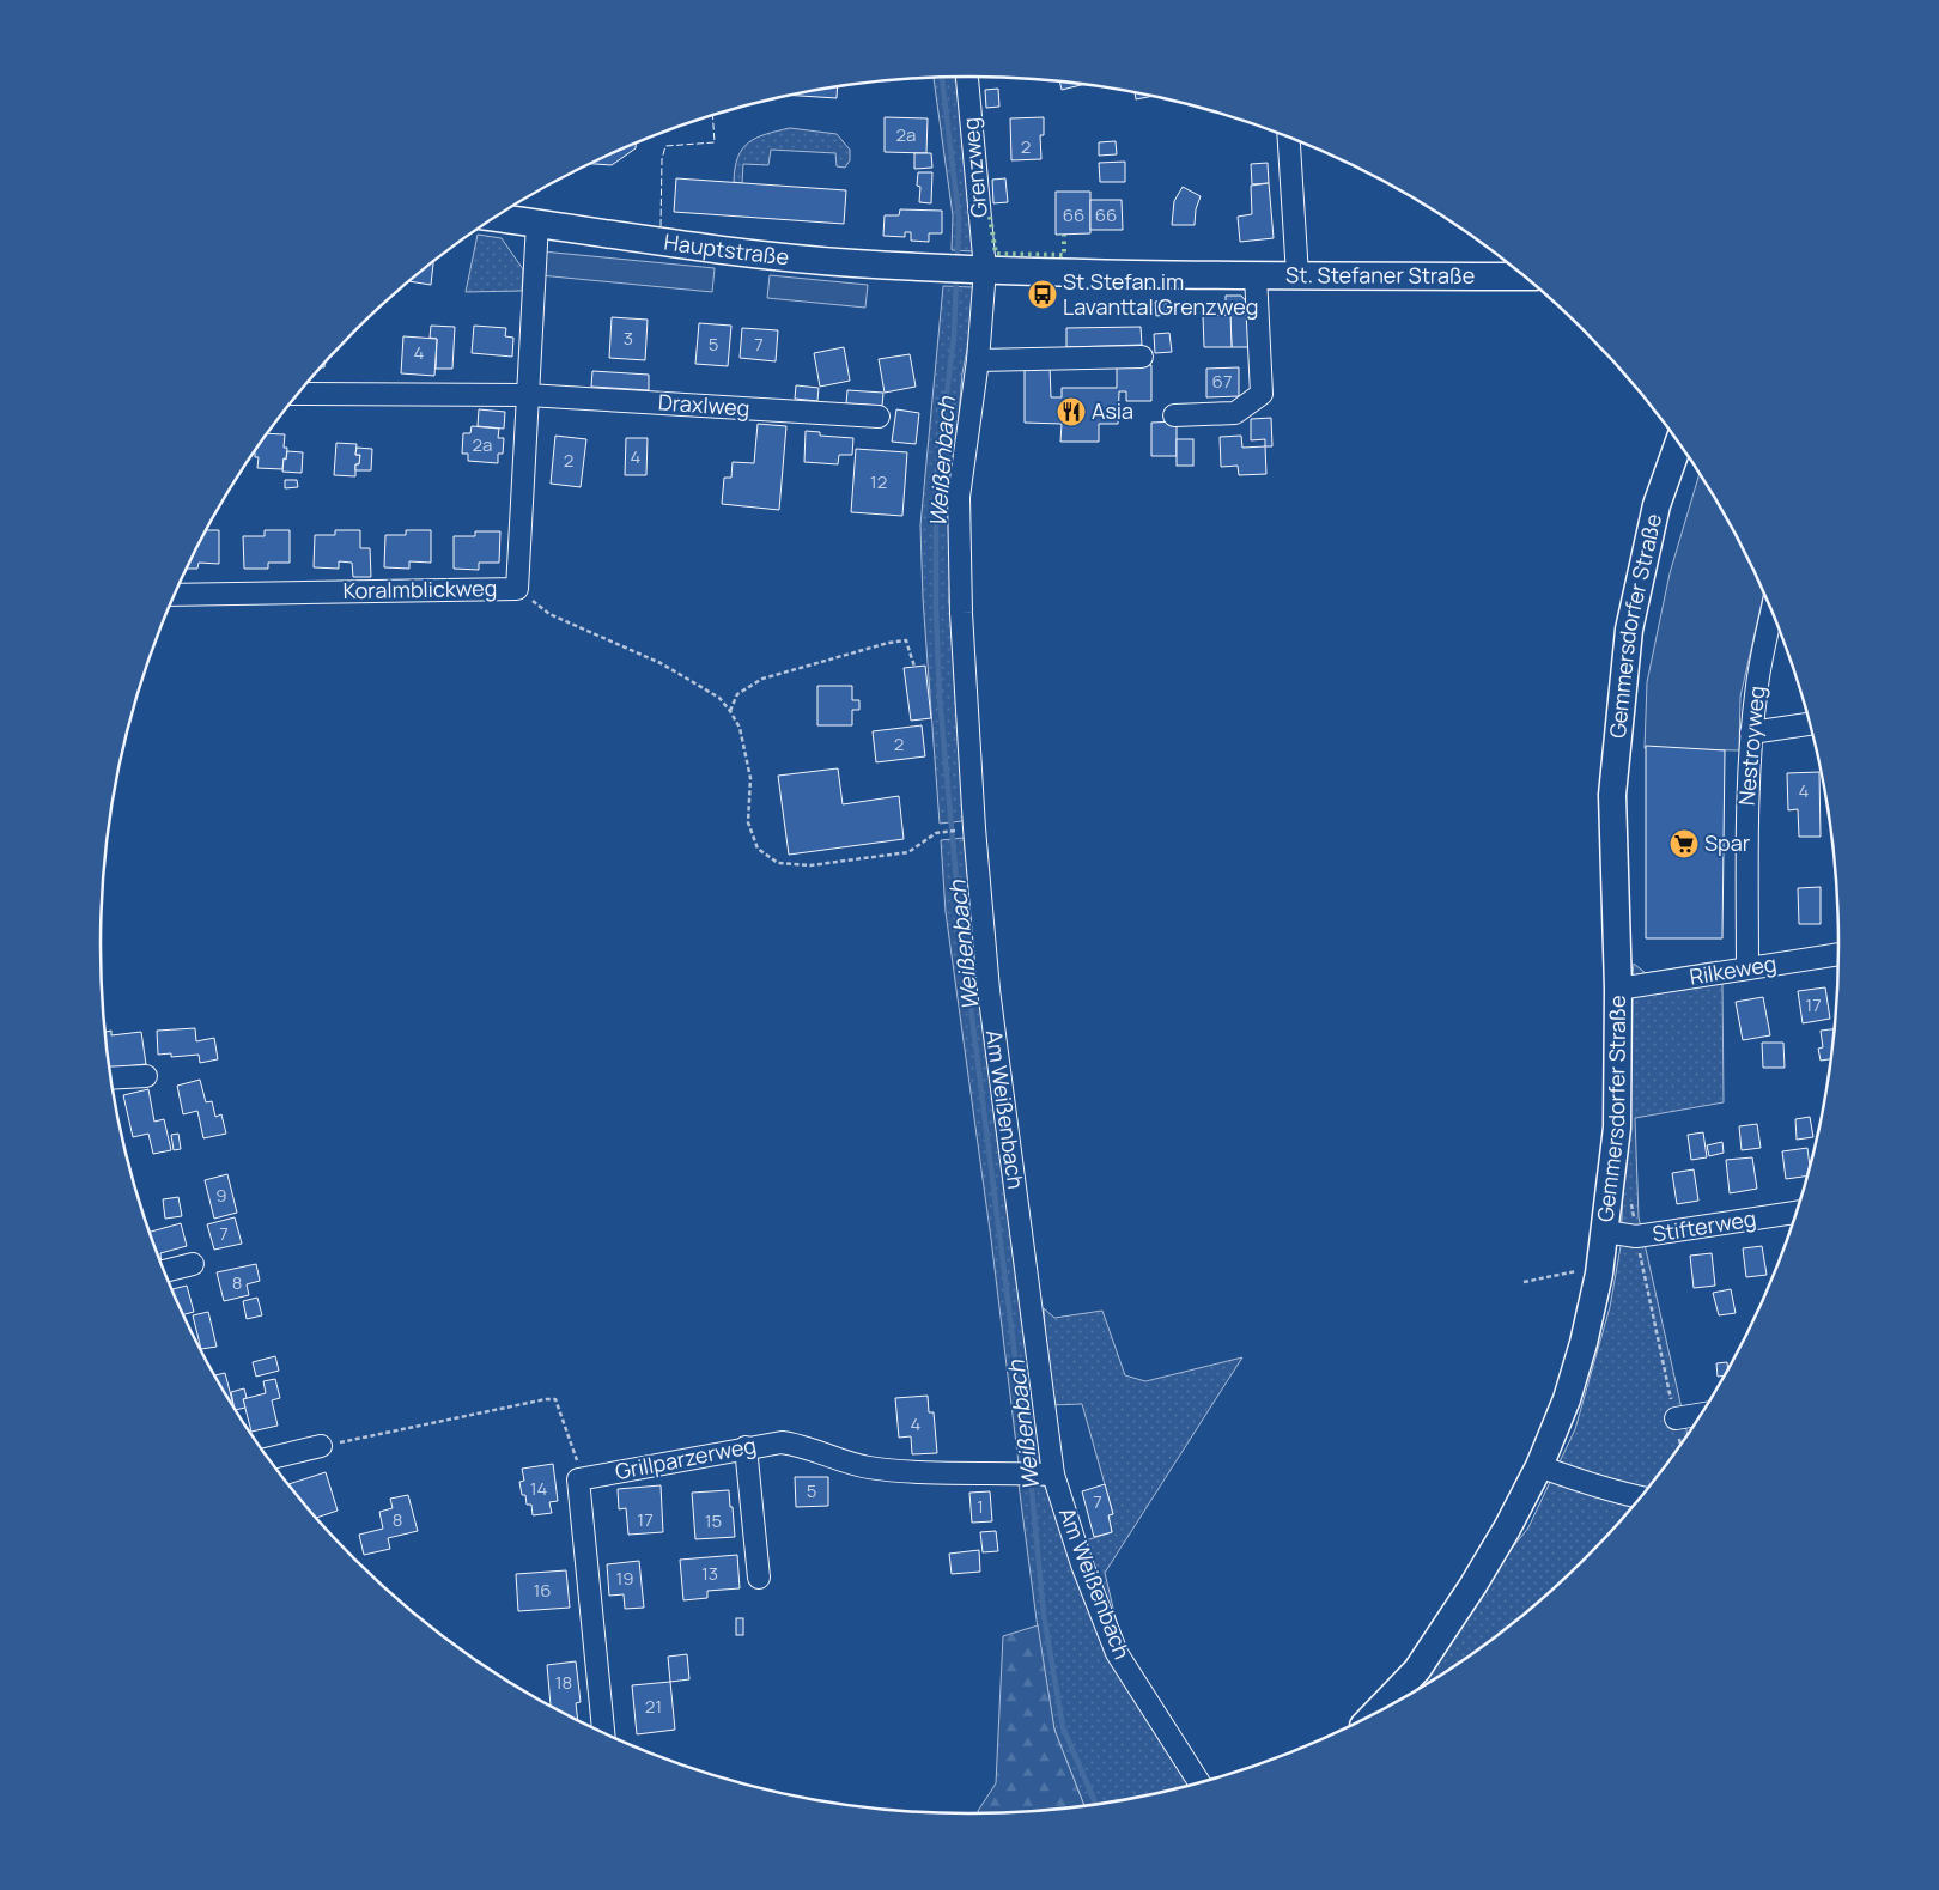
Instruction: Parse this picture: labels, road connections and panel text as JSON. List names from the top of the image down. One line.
{"streets":{"main road":["Hauptstraße","St. Stefaner Straße","Gemmersdorfer Straße"],"street":["Grenzweg","Draxlweg","Koralmblickweg","Nestroyweg","Rilkeweg","Am Weißenbach","Stifterweg","Grillparzerweg"]},"crossings":[["Grenzweg","Hauptstraße"],["Grenzweg","St. Stefaner Straße"],["Grenzweg","Am Weißenbach"],["Hauptstraße","St. Stefaner Straße"],["Hauptstraße","Koralmblickweg"],["Hauptstraße","Am Weißenbach"],["St. Stefaner Straße","Am Weißenbach"],["Draxlweg","Koralmblickweg"],["Gemmersdorfer Straße","Rilkeweg"],["Gemmersdorfer Straße","Stifterweg"],["Nestroyweg","Rilkeweg"],["Am Weißenbach","Grillparzerweg"]],"water":["Weißenbach"],"places":{"bus stop":["St.Stefan im Lavanttal Grenzweg"],"restaurant":["Asia"],"supermarket":["Spar"]},"house_numbers":["2a","2","66","66","3","5","7","4","67","2a","4","2","12","2","4","17","9","7","8","4","14","5","7","1","8","17","15","13","19","16","18","21"]}
